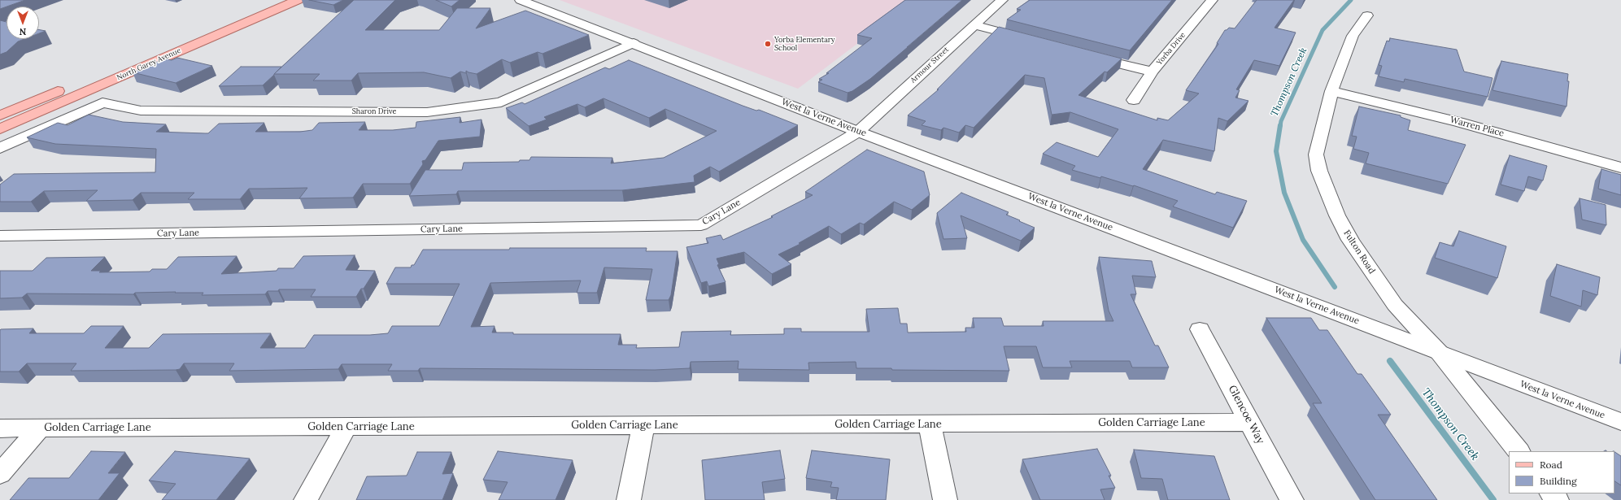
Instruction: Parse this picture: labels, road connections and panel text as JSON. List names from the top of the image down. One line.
{"streets":{"main road":["North Garey Avenue"],"street":["Yorba Drive","Armour Street","Sharon Drive","West la Verne Avenue","Warren Place","Cary Lane","Fulton Road","Glencoe Way","Golden Carriage Lane"]},"crossings":[["Armour Street","West la Verne Avenue"],["Armour Street","Cary Lane"],["Sharon Drive","West la Verne Avenue"],["West la Verne Avenue","Cary Lane"],["West la Verne Avenue","Fulton Road"],["Warren Place","Fulton Road"],["Glencoe Way","Golden Carriage Lane"]],"water":["Thompson Creek"],"places":["Yorba Elementary School"],"legend":["Road","Building"],"north":"bottom"}
